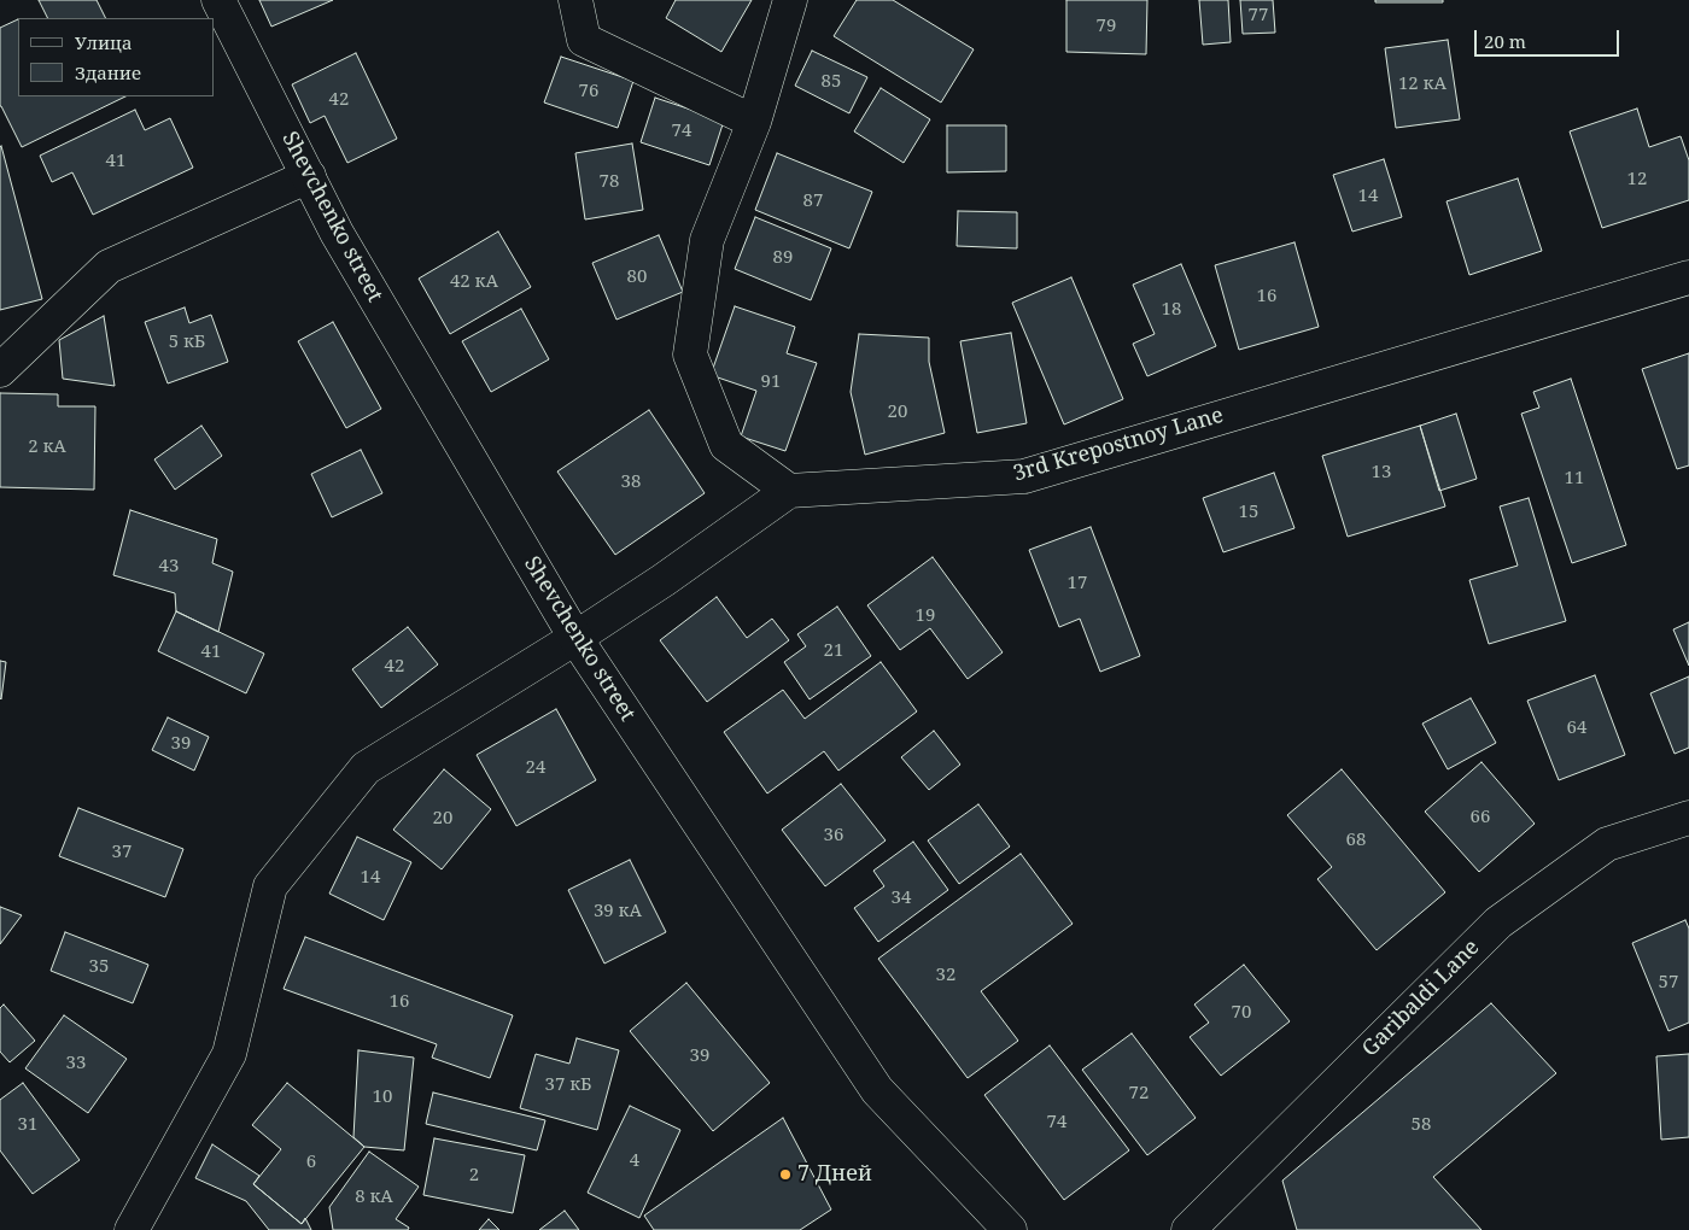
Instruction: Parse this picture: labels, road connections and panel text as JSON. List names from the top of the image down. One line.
{"streets":{"street":["Shevchenko street","3rd Krepostnoy Lane","Garibaldi Lane"]},"places":["7 Дней"],"house_numbers":["77","79","85","12 кА","76","42","74","41","12","78","14","87","89","80","42 кА","16","18","5 кБ","91","20","2 кА","13","11","38","15","43","17","19","21","41","42","64","39","24","66","20","36","68","37","14","34","39 кА","35","32","57","16","70","39","33","37 кБ","72","10","74","31","58","4","6","2","8 кА"],"legend":["Улица","Здание"],"scale_bar":"20 m"}
